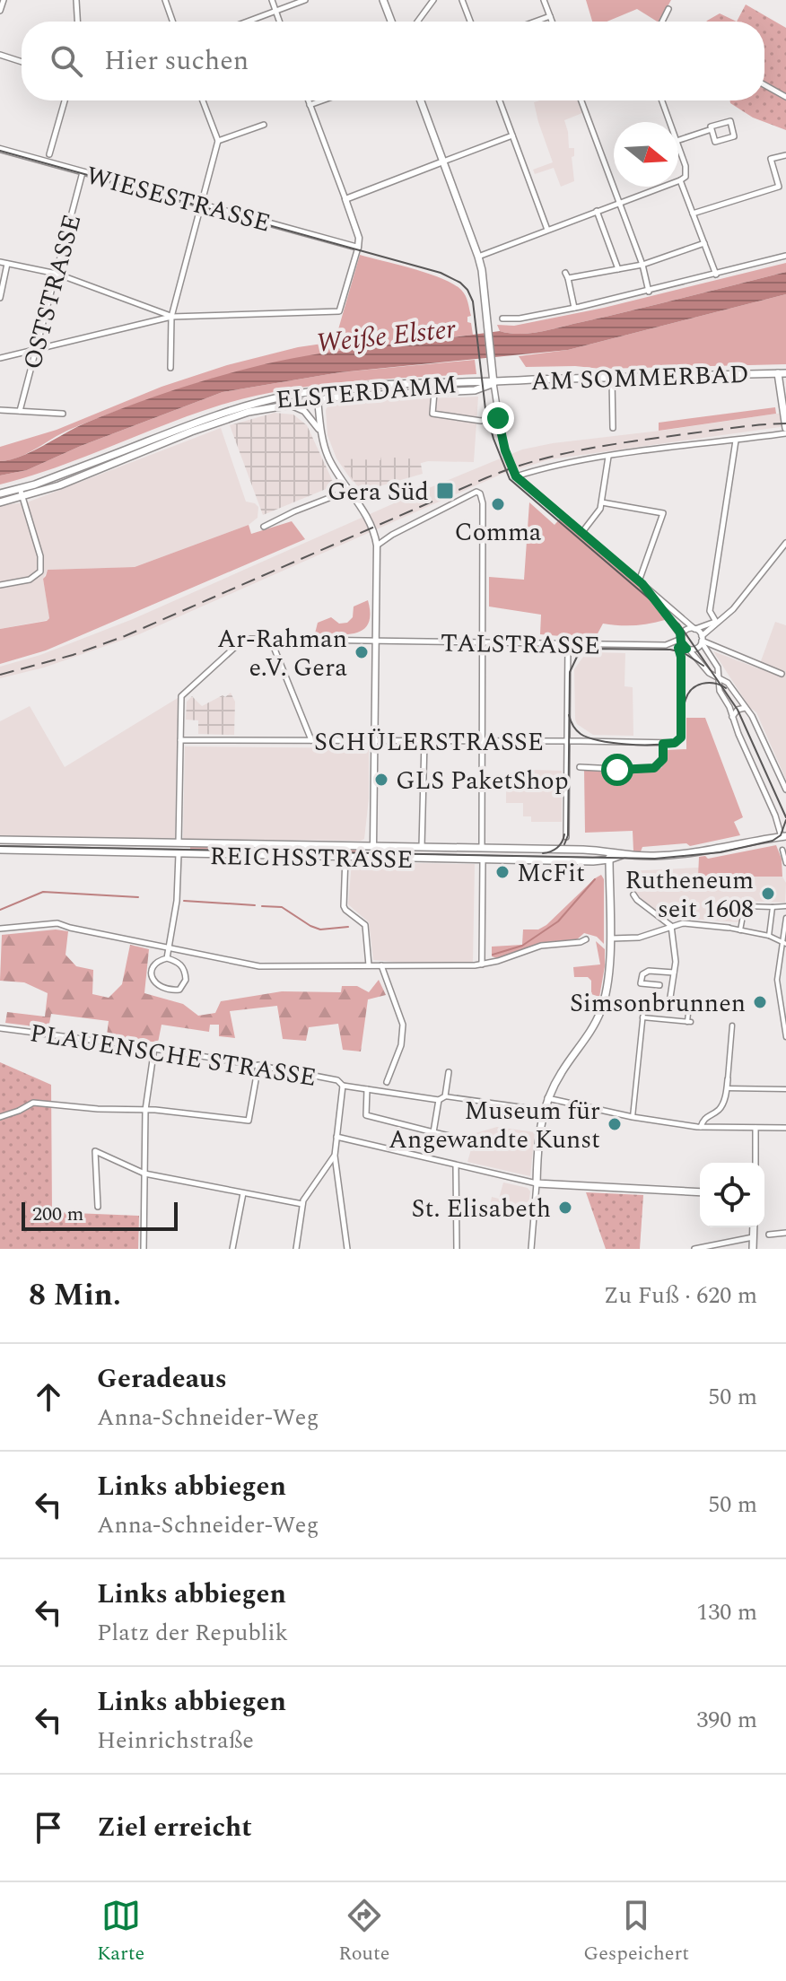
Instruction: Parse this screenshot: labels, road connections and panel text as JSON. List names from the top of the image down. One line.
{"streets":{"main road":["AM SOMMERBAD","ELSTERDAMM","REICHSSTRASSE"],"street":["WIESESTRASSE","OSTSTRASSE","TALSTRASSE","SCHÜLERSTRASSE","PLAUENSCHE STRASSE"]},"crossings":[["WIESESTRASSE","OSTSTRASSE"],["AM SOMMERBAD","ELSTERDAMM"],["TALSTRASSE","SCHÜLERSTRASSE"],["TALSTRASSE","REICHSSTRASSE"]],"water":["Weiße Elster"],"places":{"transit":["Gera Süd"],"other":["Comma","Ar-Rahman e.V. Gera","GLS PaketShop","McFit","Rutheneum seit 1608","Simsonbrunnen","Museum für Angewandte Kunst","St. Elisabeth"]},"scale_bar":"200 m","north":"right","page":{"search":"Hier suchen","scale":"200 m","heading":["8 Min.","Zu Fuß · 620 m"],"list":[["Geradeaus","Anna-Schneider-Weg","50 m"],["Links abbiegen","Anna-Schneider-Weg","50 m"],["Links abbiegen","Platz der Republik","130 m"],["Links abbiegen","Heinrichstraße","390 m"],"Ziel erreicht"],"nav":["Karte","Route","Gespeichert"]}}
